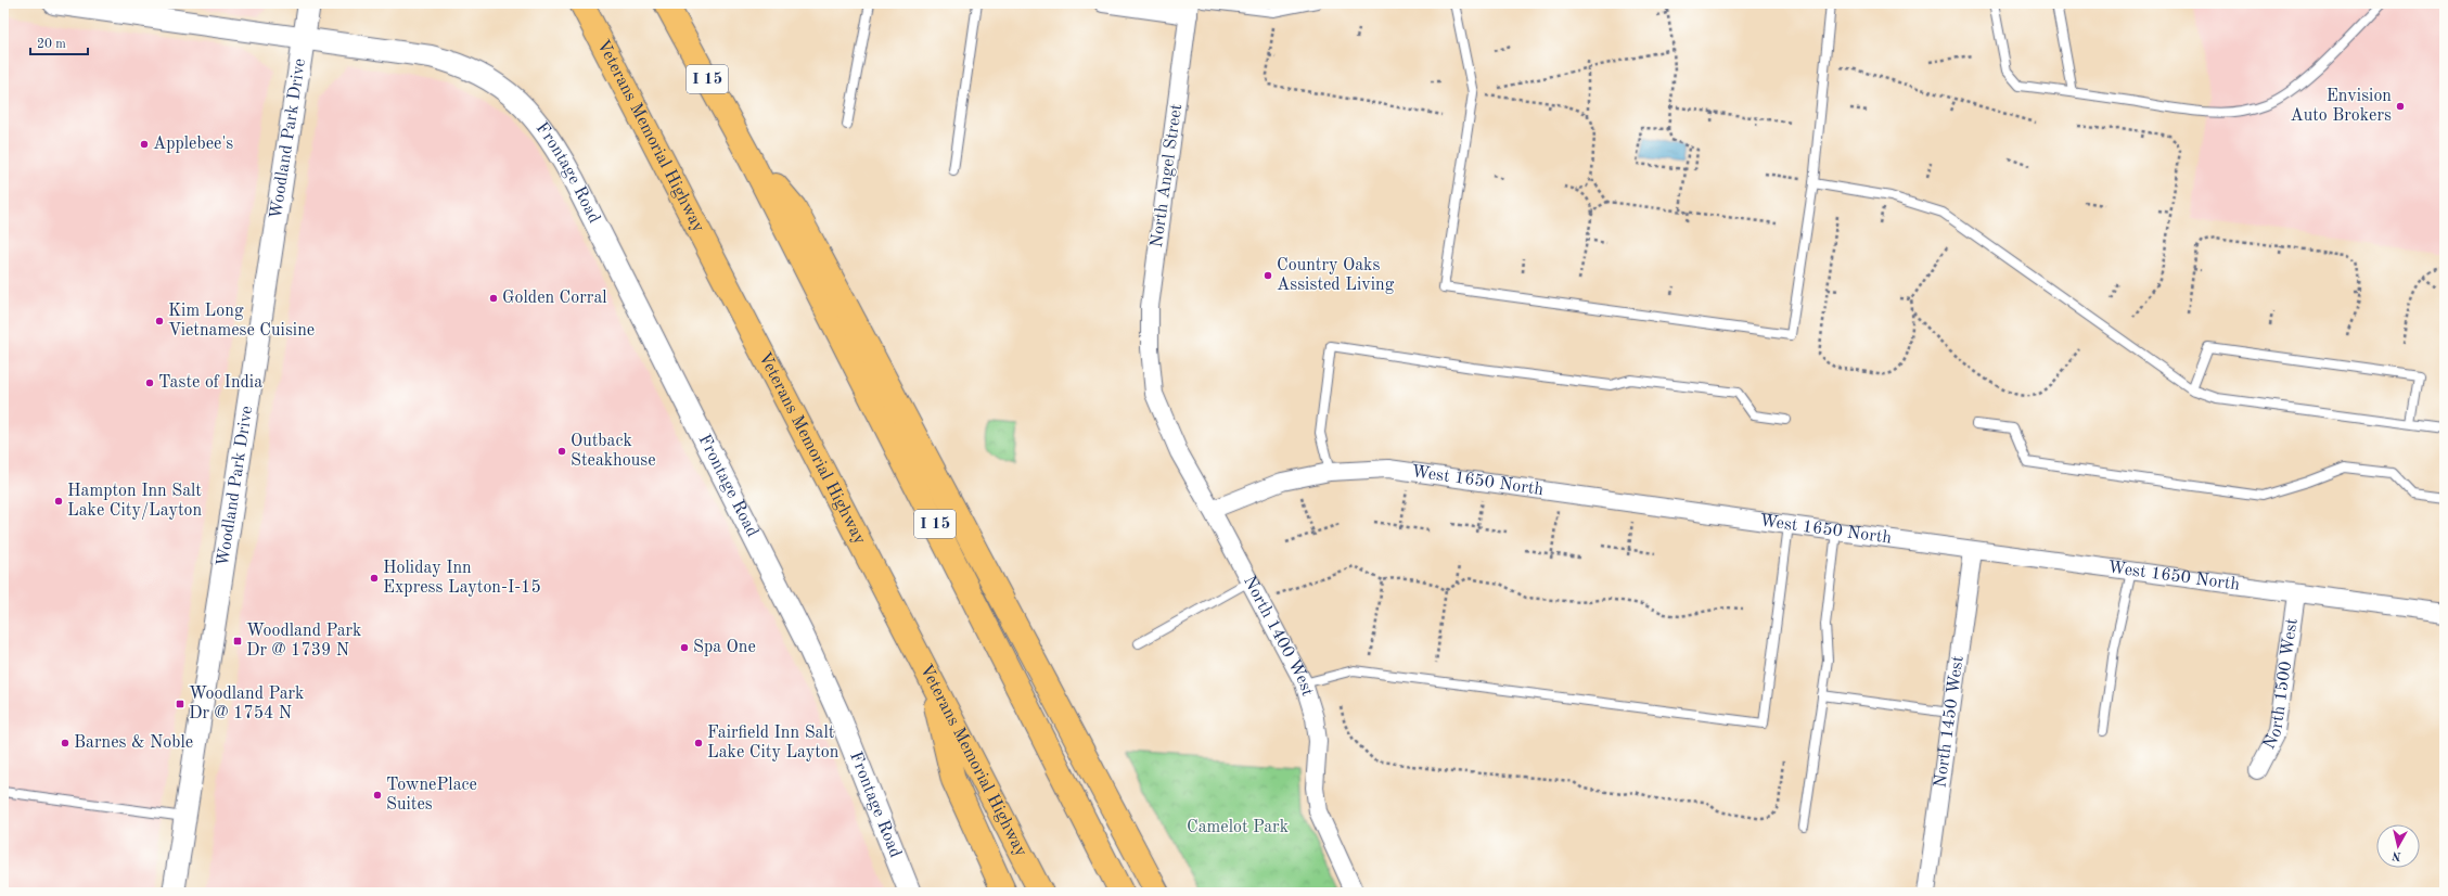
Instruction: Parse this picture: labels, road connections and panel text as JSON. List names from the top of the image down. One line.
{"streets":{"highway":["I 15","Veterans Memorial Highway"],"street":["Woodland Park Drive","Frontage Road","North Angel Street","West 1650 North","North 1400 West","North 1500 West","North 1450 West"]},"crossings":[["Woodland Park Drive","Frontage Road"],["North Angel Street","North 1400 West"],["West 1650 North","North 1400 West"],["West 1650 North","North 1500 West"],["West 1650 North","North 1450 West"]],"parks":["Camelot Park"],"places":{"other":["Envision Auto Brokers","Applebee's","Country Oaks Assisted Living","Golden Corral","Kim Long Vietnamese Cuisine","Taste of India","Outback Steakhouse","Hampton Inn Salt Lake City/Layton","Holiday Inn Express Layton-I-15","Spa One","Barnes & Noble","Fairfield Inn Salt Lake City Layton","TownePlace Suites"],"transit":["Woodland Park Dr @ 1739 N","Woodland Park Dr @ 1754 N"]},"scale_bar":"20 m","north":"bottom"}
